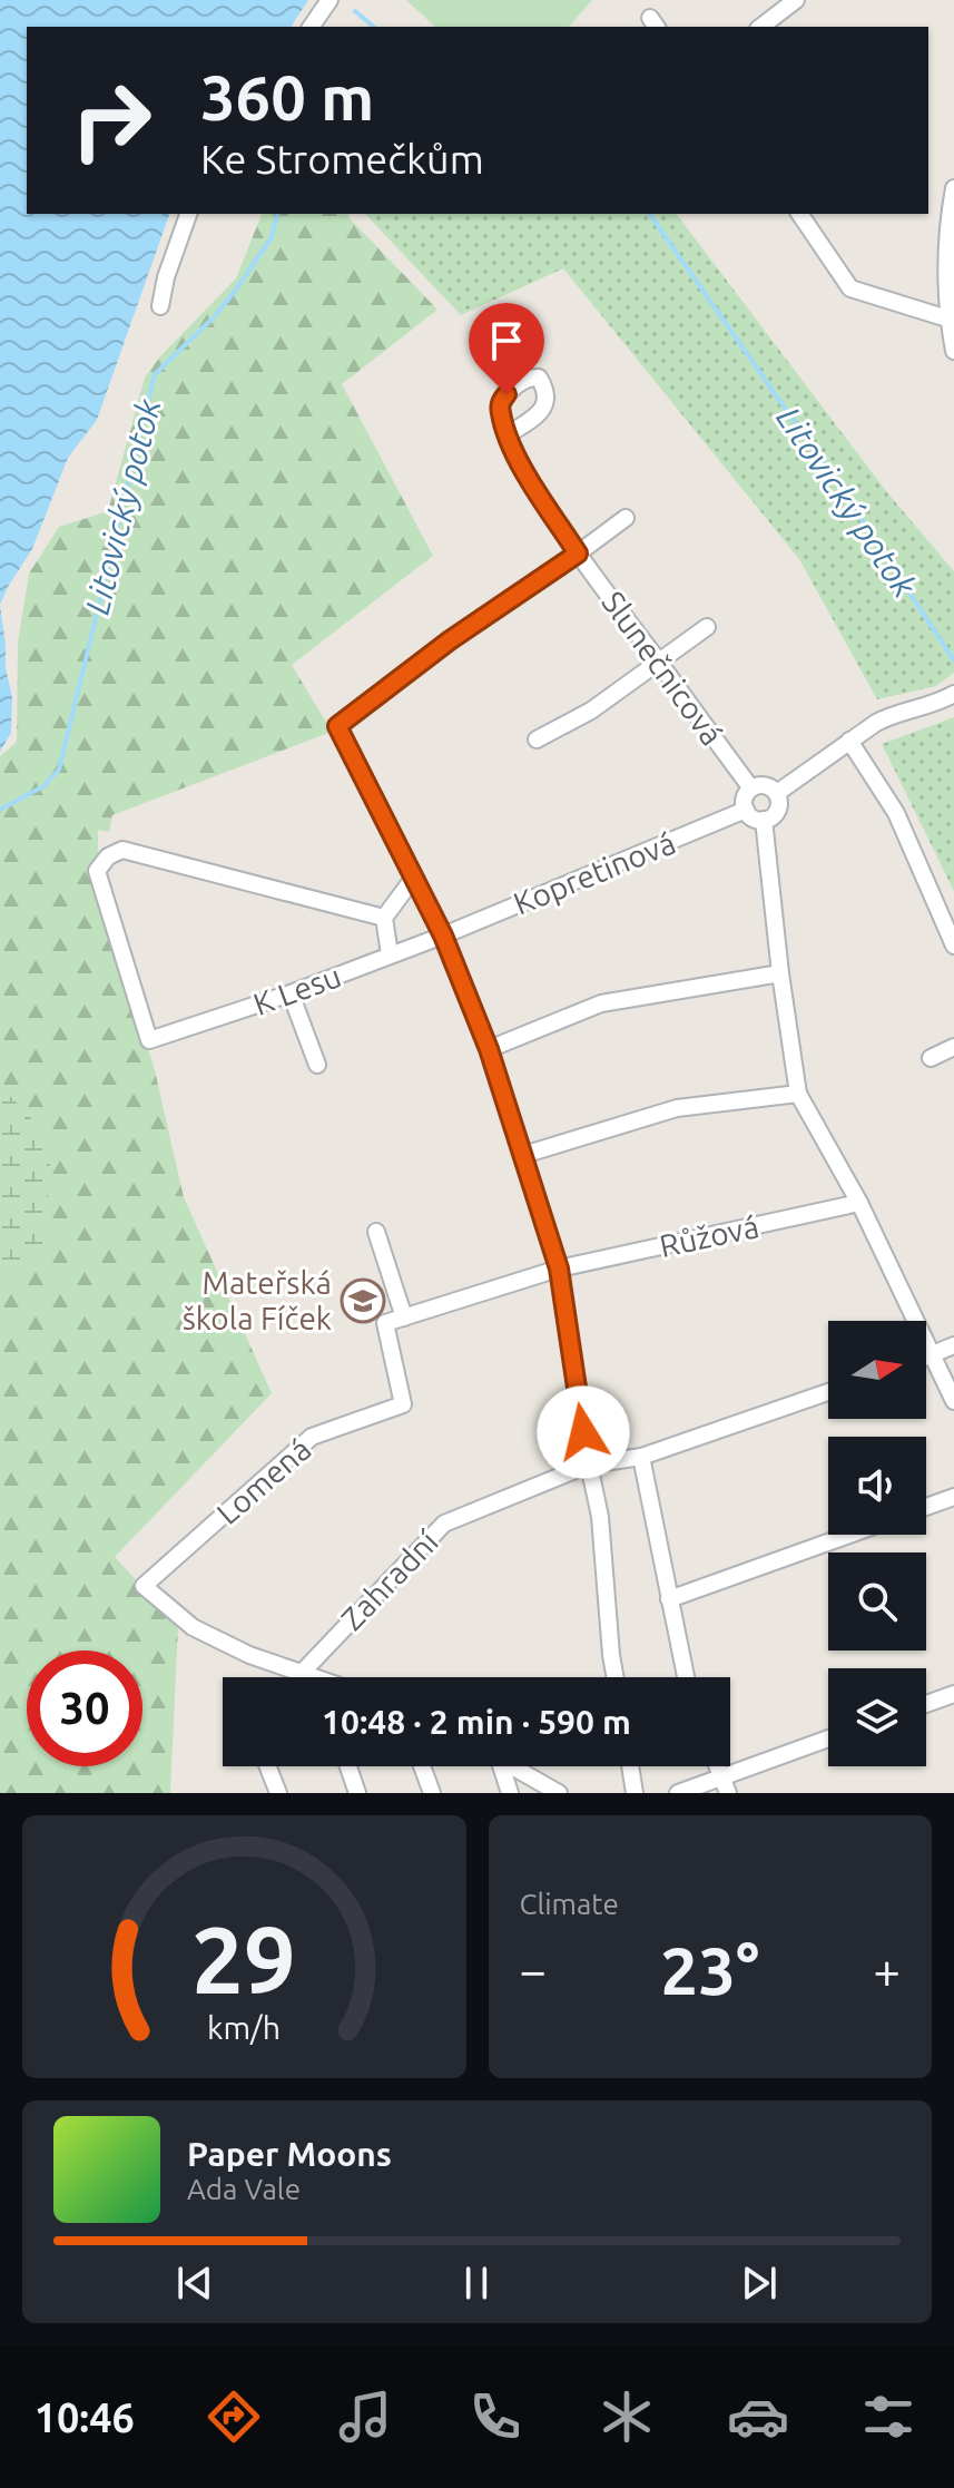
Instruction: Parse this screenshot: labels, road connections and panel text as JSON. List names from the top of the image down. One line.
{"streets":{"street":["Slunečnicová","Kopretinová","K Lesu","Růžová","Lomená","Zahradní"]},"crossings":[["Slunečnicová","Kopretinová"],["Kopretinová","K Lesu"],["Lomená","Zahradní"]],"water":["Litovický potok"],"places":{"school or university":["Mateřská škola Fíček"]},"north":"right","page":{"turn":["360 m","Ke Stromečkům"],"limit":"30","trip":"10:48 · 2 min · 590 m","tile":"Climate","heat":["−","23°","+"],"song":["Paper Moons","Ada Vale"],"tabs":"10:46","gauge":["29","km/h"]}}
